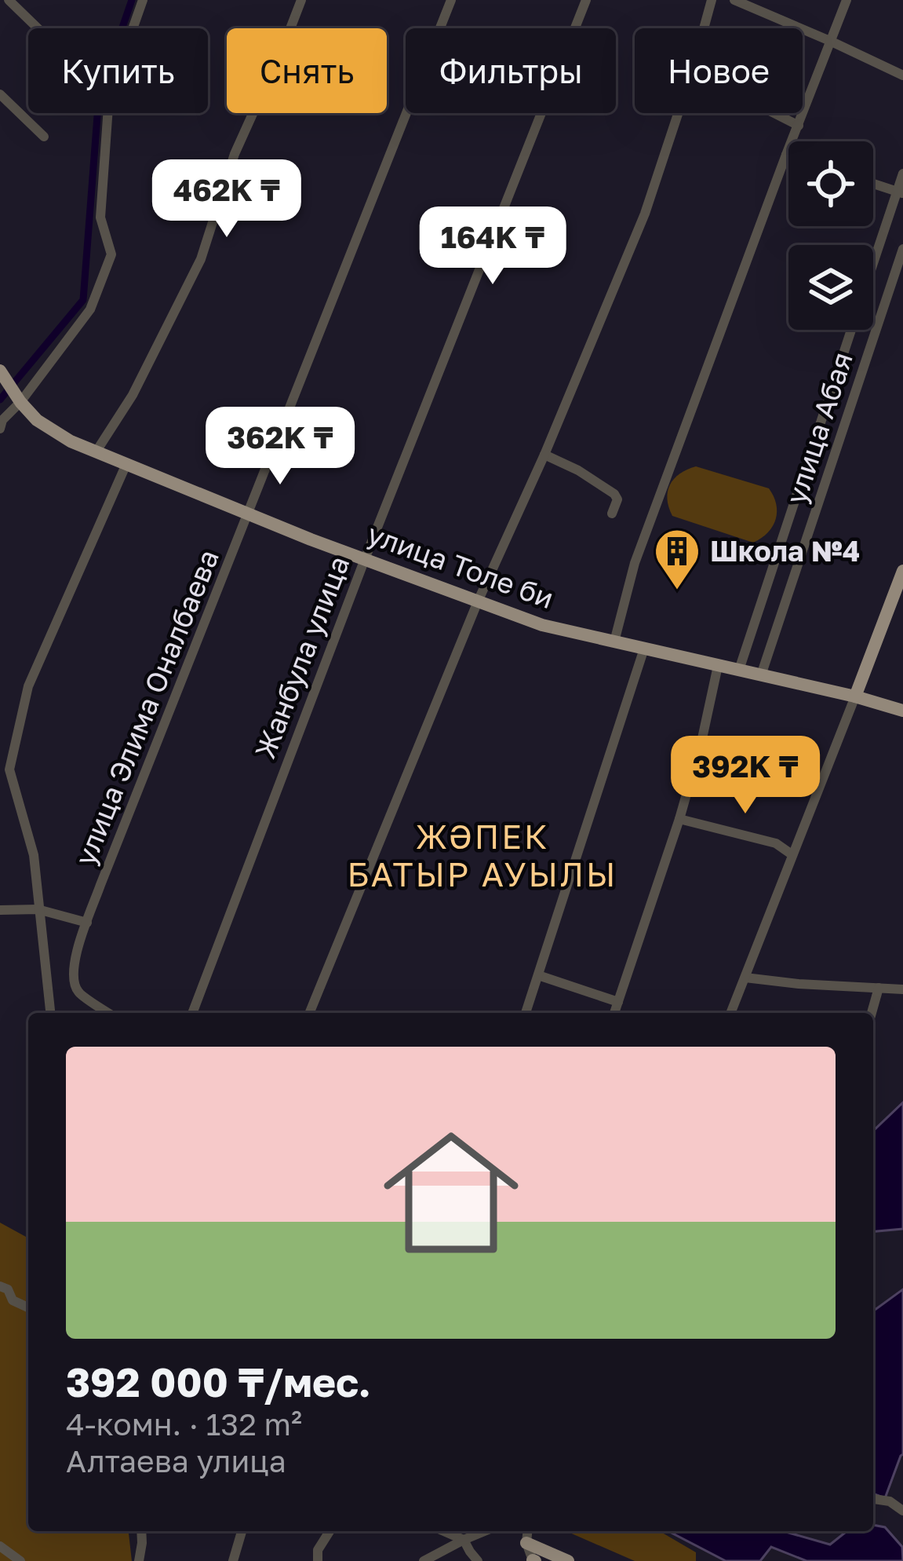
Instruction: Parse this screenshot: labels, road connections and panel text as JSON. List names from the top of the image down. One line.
{"streets":{"main road":["улица Толе би"],"street":["улица Абая","Жанбула улица","улица Элима Оналбаева"]},"crossings":[["улица Абая","улица Толе би"],["улица Толе би","Жанбула улица"],["улица Толе би","улица Элима Оналбаева"]],"districts":["ЖӘПЕК БАТЫР АУЫЛЫ"],"places":{"building":["Школа №4"]},"page":{"chip":["Купить","Снять","Фильтры","Новое"],"price":["462K ₸","164K ₸","362K ₸","392K ₸"],"list":[{"name":"392 000 ₸/мес.","note":"4-комн. · 132 m² · Алтаева улица"}]}}
